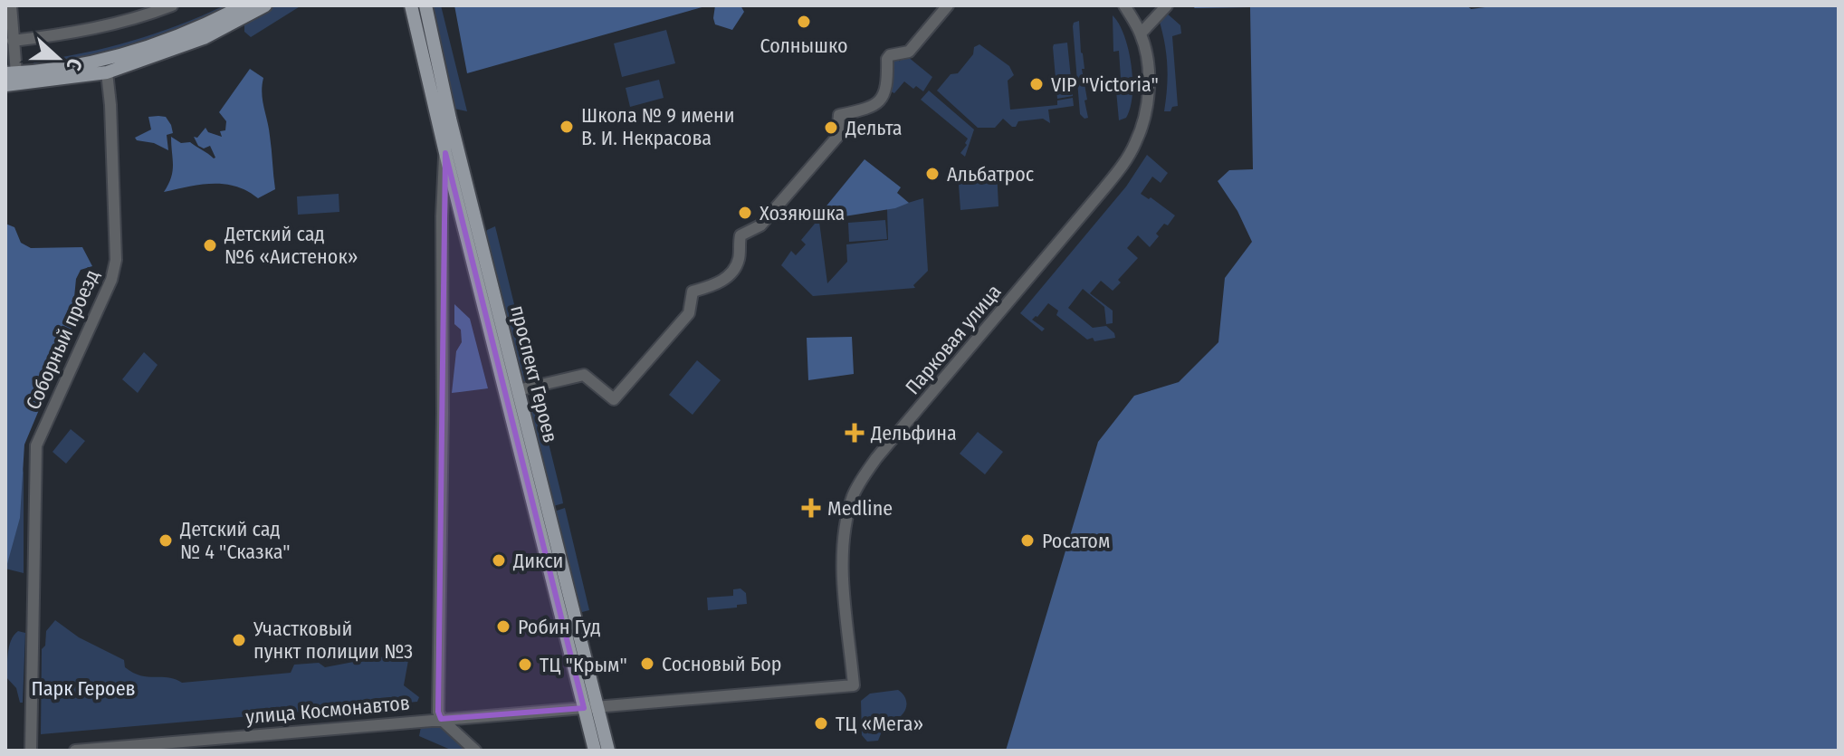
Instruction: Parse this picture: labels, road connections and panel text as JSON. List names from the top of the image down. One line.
{"streets":{"main road":["проспект Героев"],"street":["Соборный проезд","Парковая улица","улица Космонавтов"]},"crossings":[["Парковая улица","проспект Героев"],["Парковая улица","улица Космонавтов"],["проспект Героев","улица Космонавтов"]],"parks":["Парк Героев"],"places":{"other":["Солнышко","VIP \"Victoria\"","Школа № 9 имени В. И. Некрасова","Дельта","Альбатрос","Хозяюшка","Детский сад №6 «Аистенок»","Детский сад № 4 \"Сказка\"","Росатом","Дикси","Робин Гуд","Участковый пункт полиции №3","Сосновый Бор","ТЦ \"Крым\"","ТЦ «Мега»"],"health":["Дельфина","Medline"]},"north":"right"}
